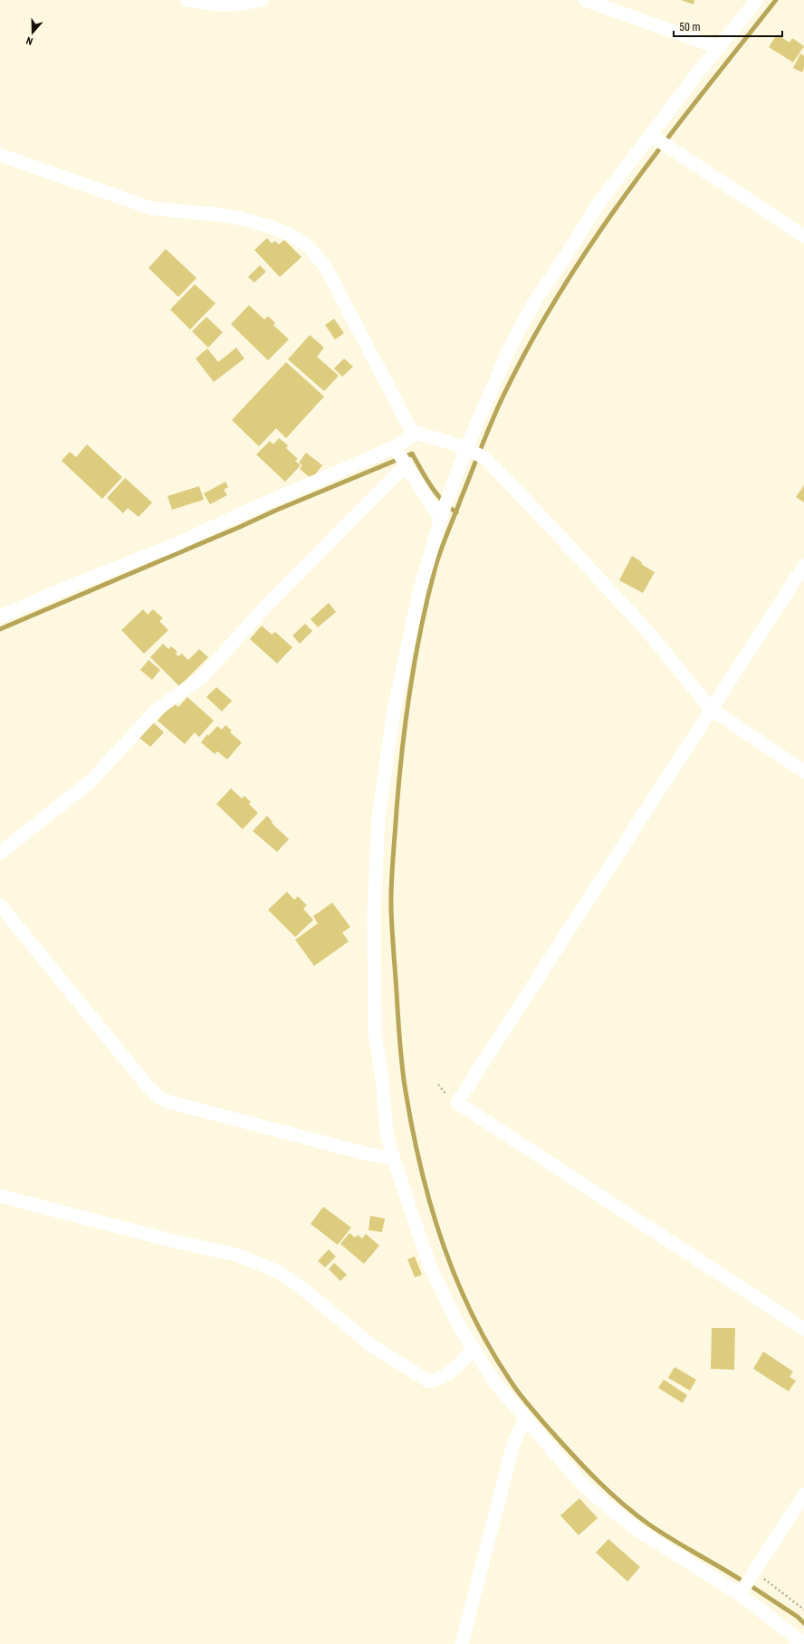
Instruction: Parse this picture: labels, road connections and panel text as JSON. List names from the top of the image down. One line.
{"scale_bar":"50 m","north":"bottom"}
